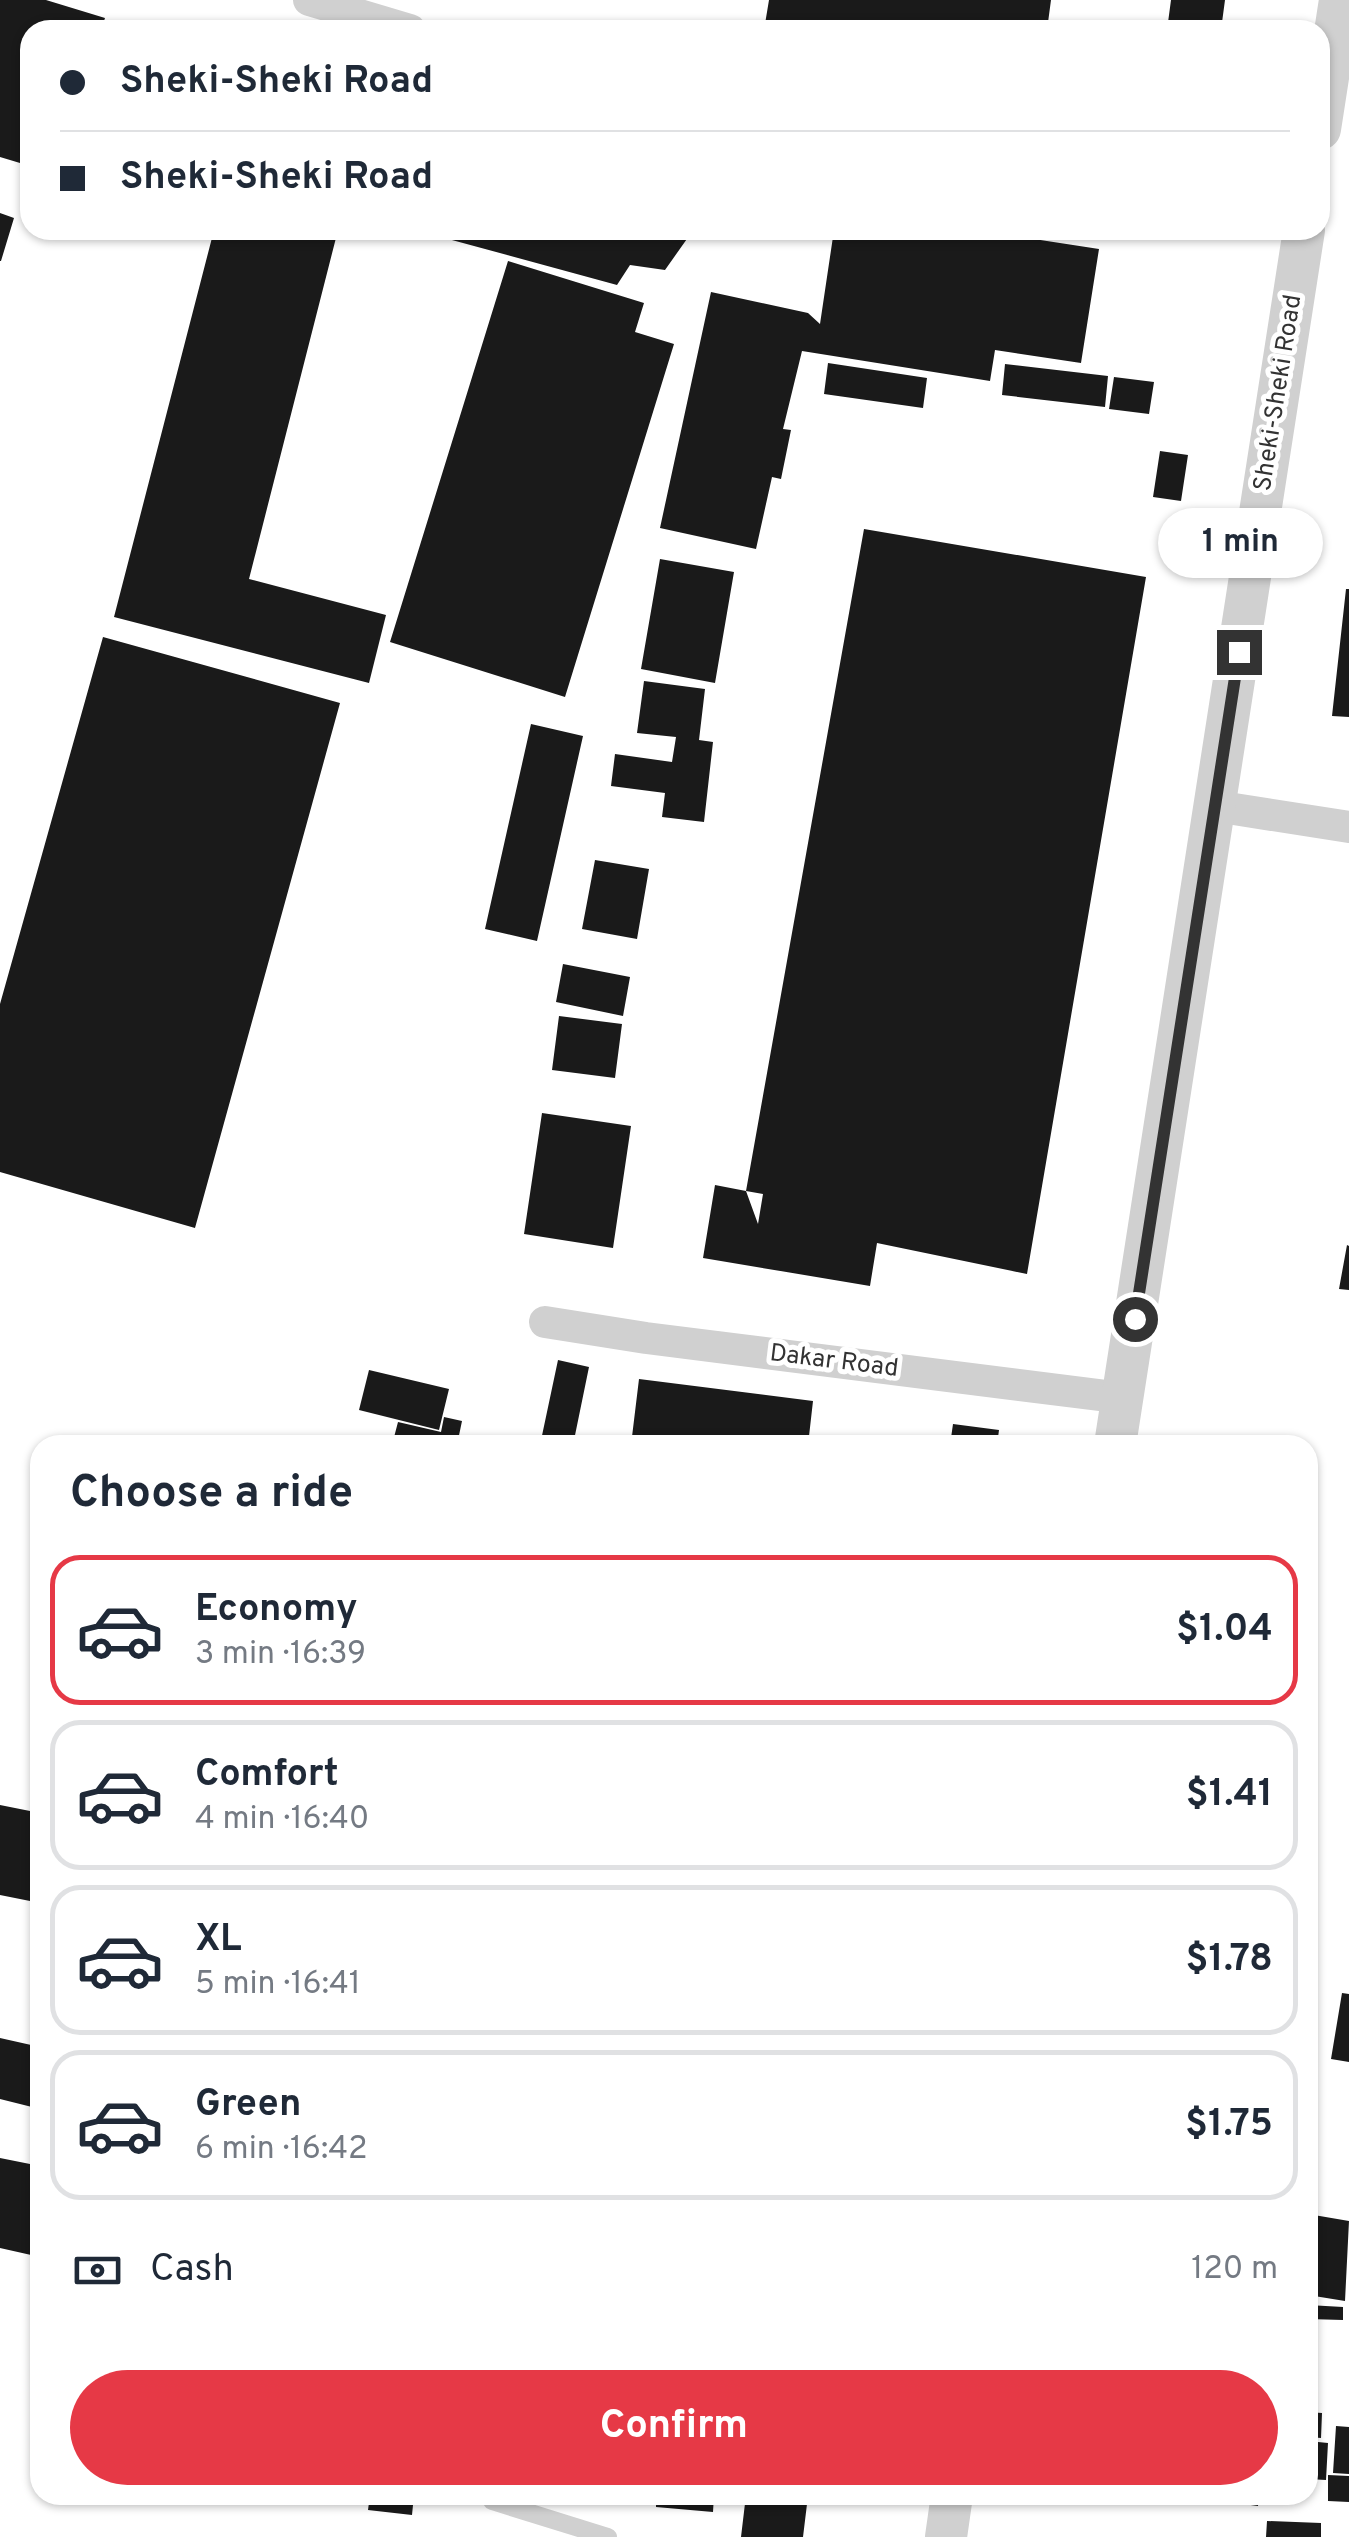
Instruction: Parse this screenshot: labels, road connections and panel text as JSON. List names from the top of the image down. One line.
{"streets":{"street":["Sheki-Sheki Road","Dakar Road"]},"crossings":[["Sheki-Sheki Road","Dakar Road"]],"page":{"banner":["Sheki-Sheki Road","Sheki-Sheki Road"],"bubble":"1 min","heading":"Choose a ride","list":[{"name":"Economy","note":"3 min · 16:39","value":"$1.04"},{"name":"Comfort","note":"4 min · 16:40","value":"$1.41"},{"name":"XL","note":"5 min · 16:41","value":"$1.78"},{"name":"Green","note":"6 min · 16:42","value":"$1.75"}],"pay":["Cash","120 m"],"buttons":"Confirm"}}
